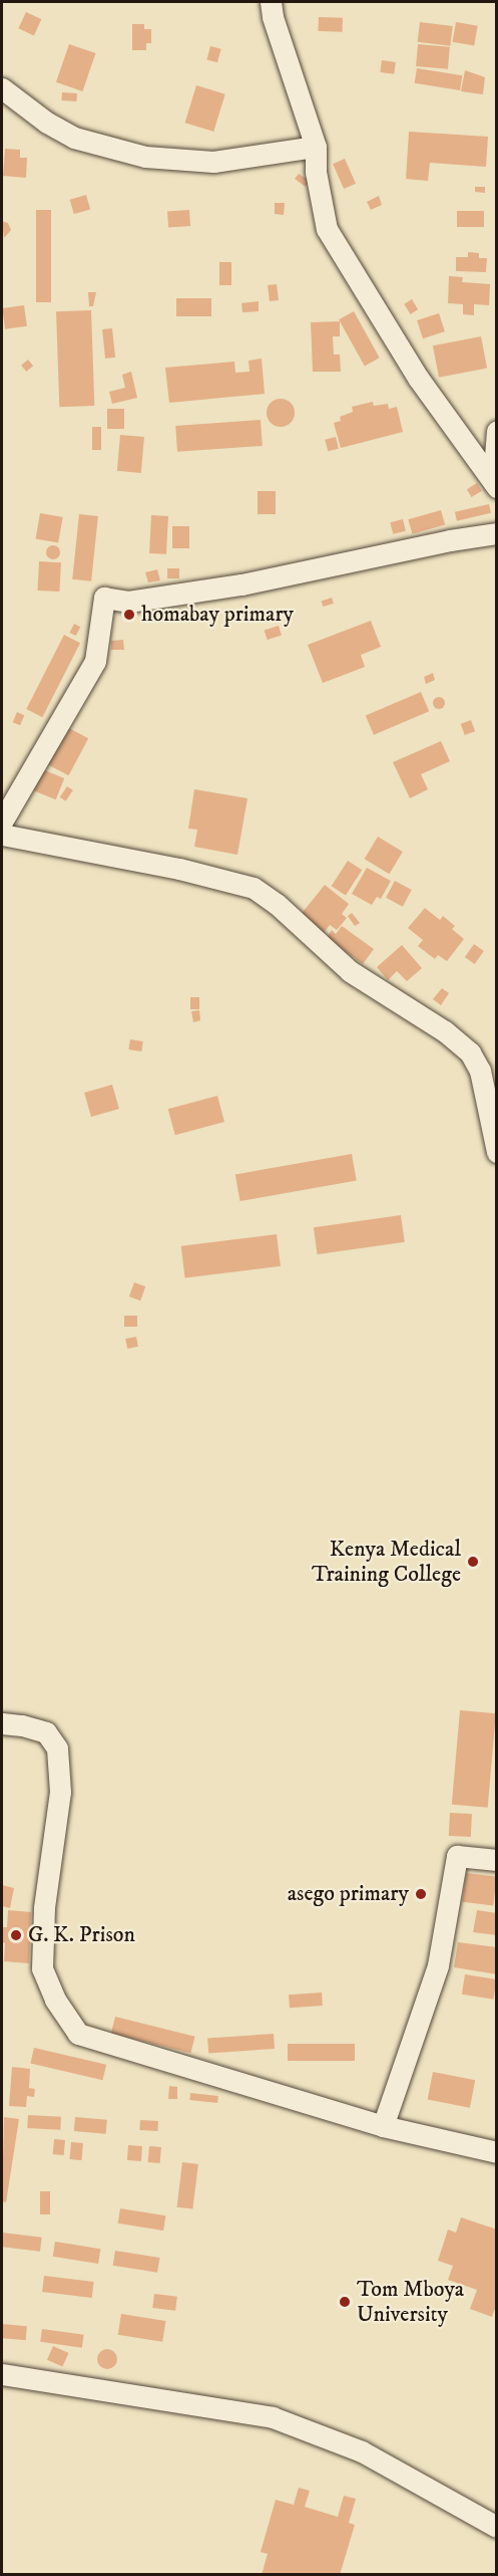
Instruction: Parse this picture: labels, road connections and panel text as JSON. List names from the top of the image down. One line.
{"places":["homabay primary","Kenya Medical Training College","asego primary","G. K. Prison","Tom Mboya University"]}
